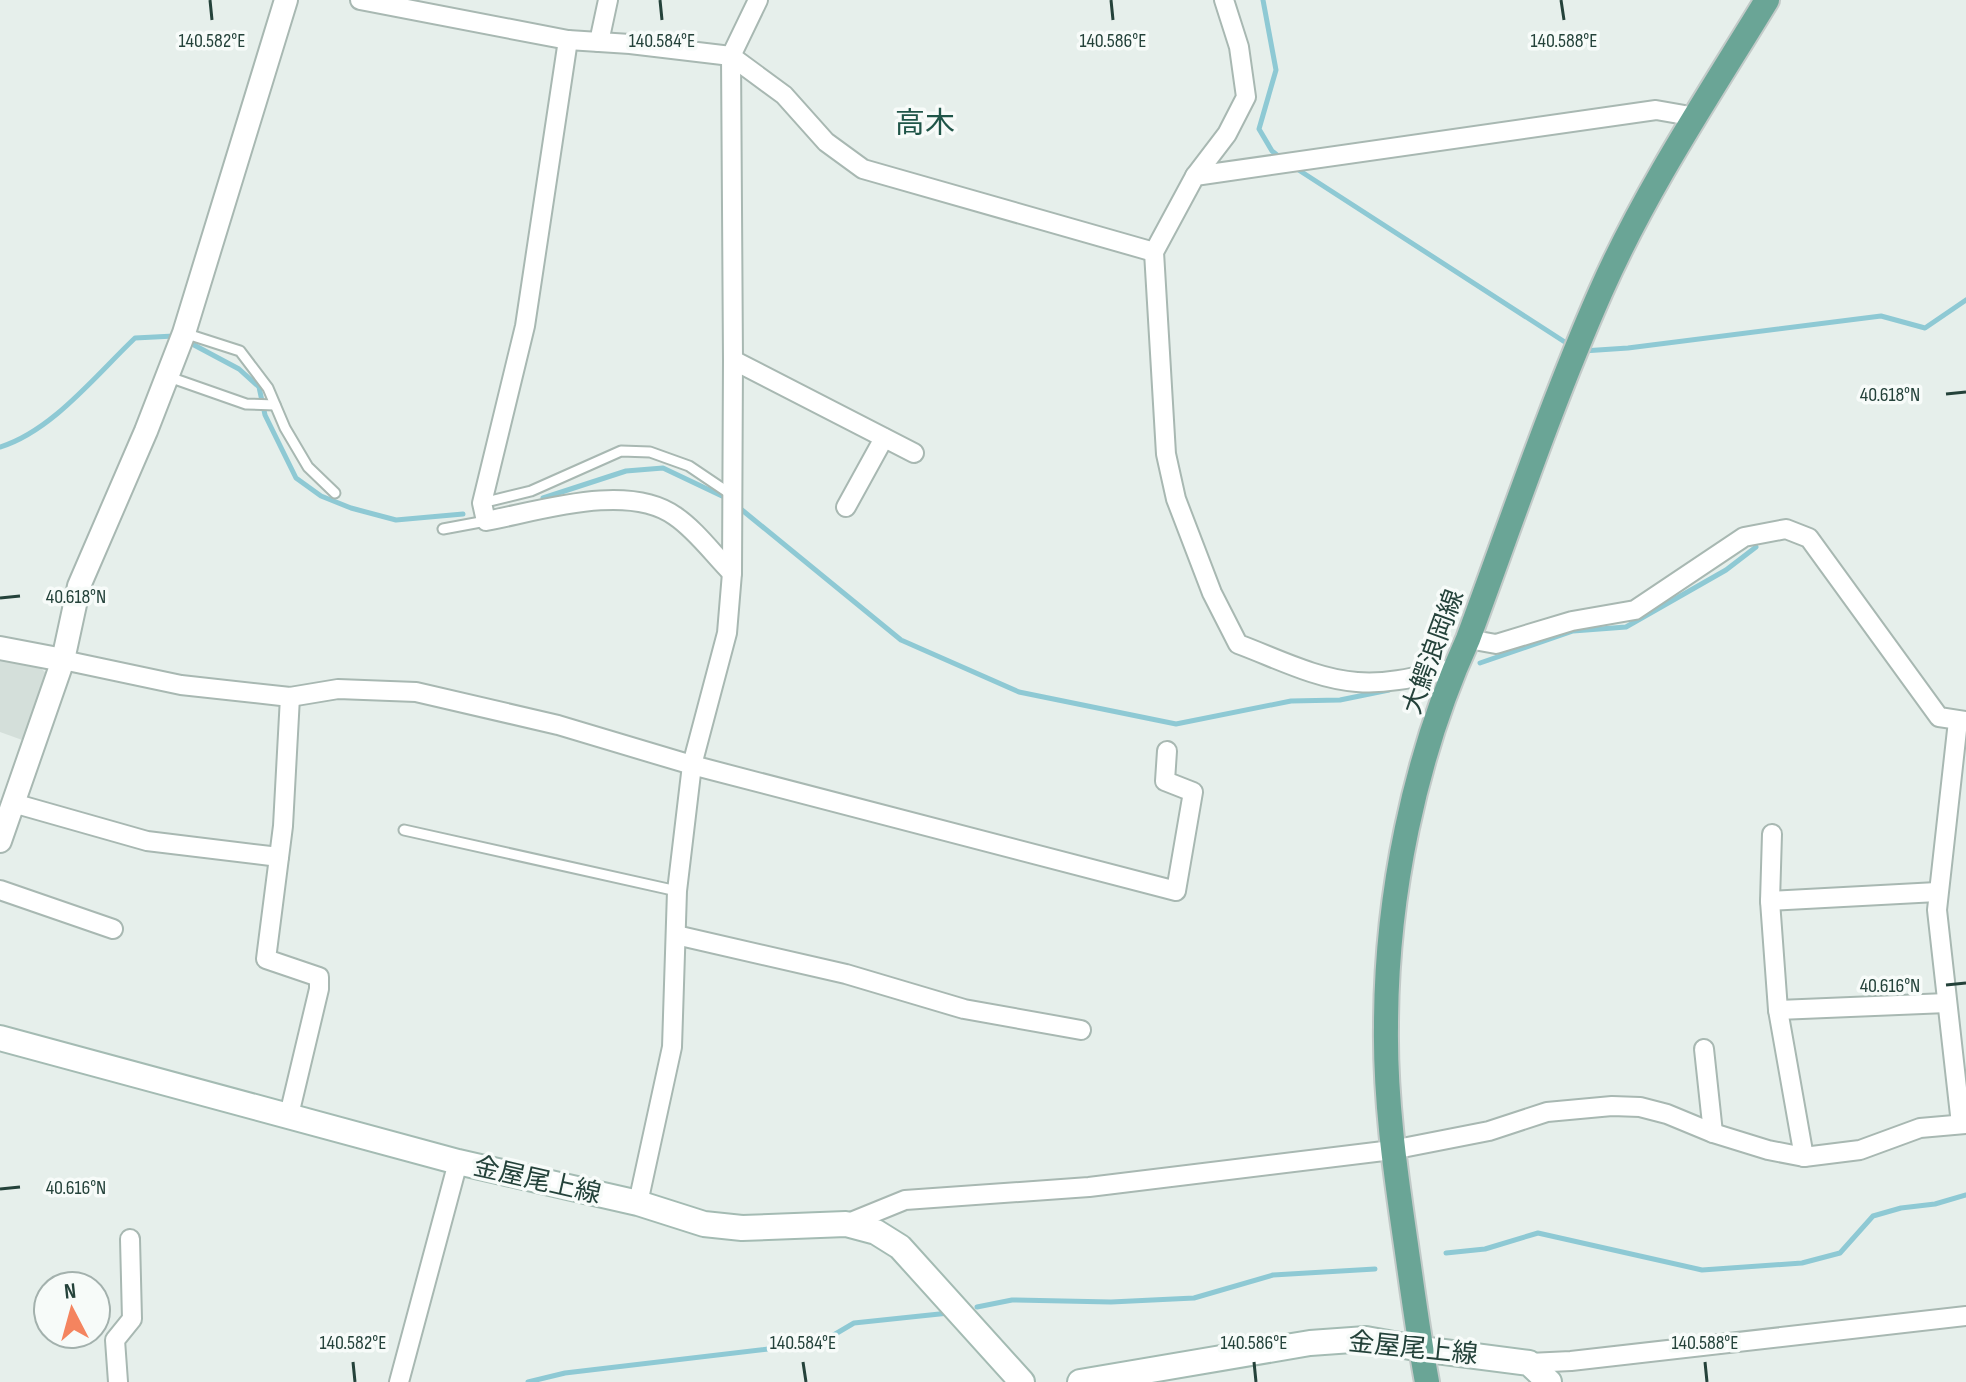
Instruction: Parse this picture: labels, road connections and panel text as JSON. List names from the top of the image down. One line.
{"streets":{"main road":["大鰐浪岡線","金屋尾上線"]},"crossings":[["大鰐浪岡線","金屋尾上線"]],"districts":["高木"],"north":"top","coordinates":["140.582°E","140.584°E","140.586°E","140.588°E","40.618°N","40.616°N"]}
